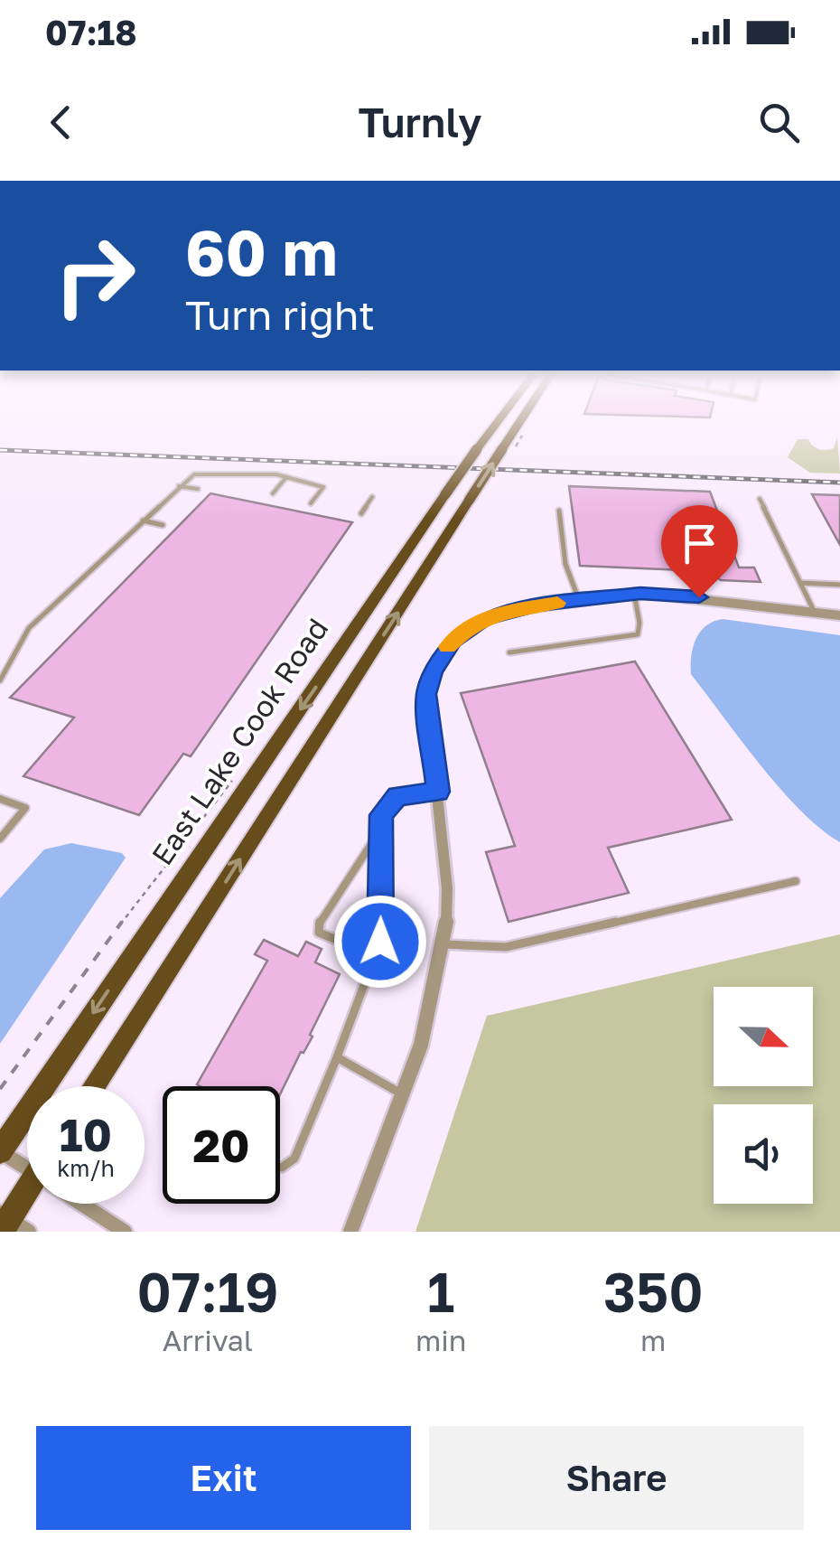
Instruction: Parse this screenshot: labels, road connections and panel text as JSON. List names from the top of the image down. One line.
{"streets":{"main road":["East Lake Cook Road"]},"north":"right","page":{"status":"07:18","header":"Turnly","turn":["60 m","Turn right"],"speed":"10 km/h","limit":"20","eta":["07:19","Arrival","1","min","350","m"],"buttons":["Exit","Share"]}}
